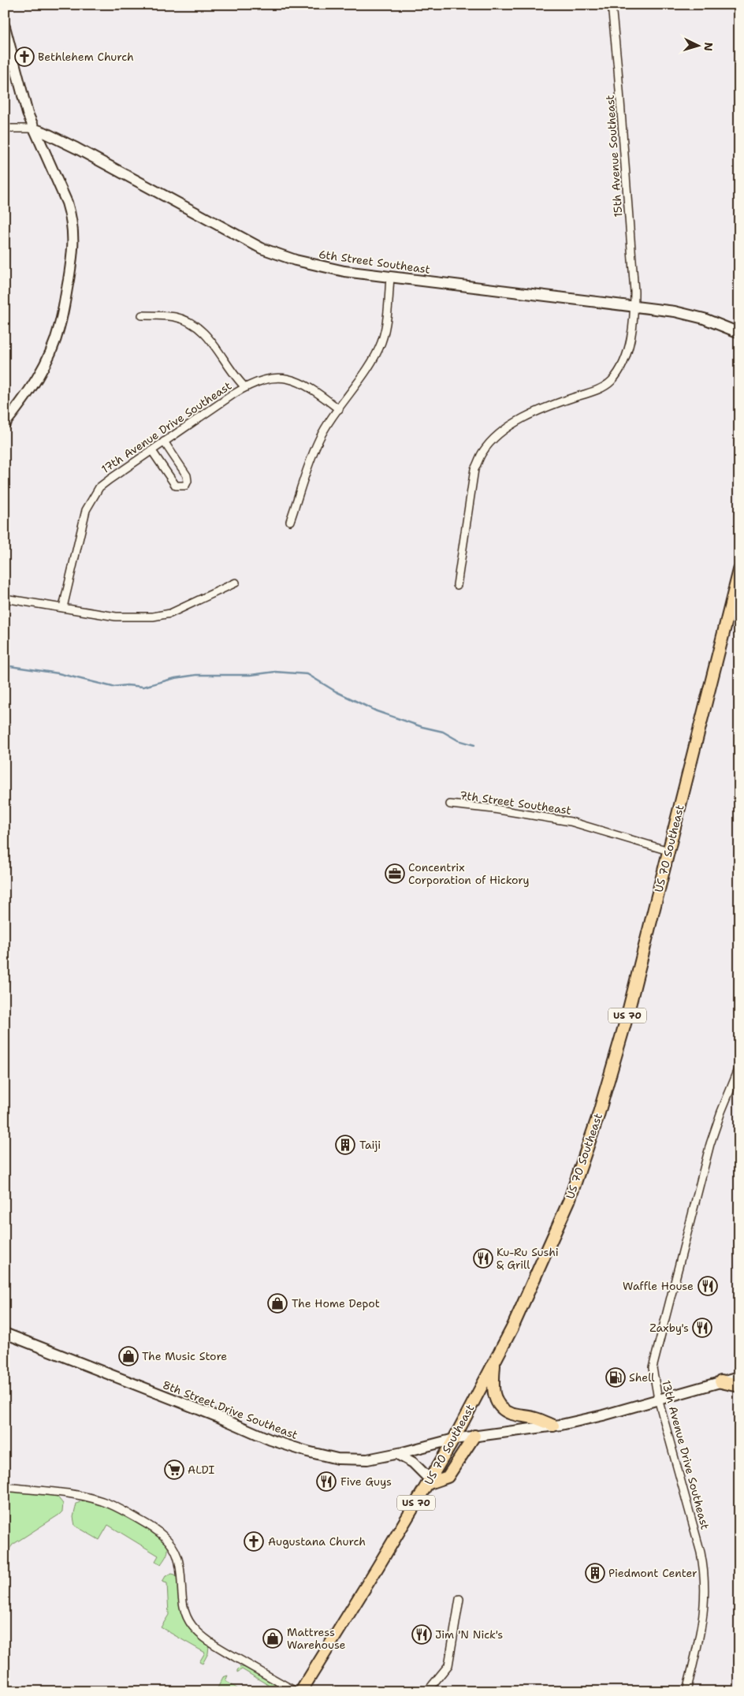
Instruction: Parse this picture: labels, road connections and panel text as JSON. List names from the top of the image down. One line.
{"streets":{"main road":["US 70 Southeast","US 70"],"street":["15th Avenue Southeast","6th Street Southeast","17th Avenue Drive Southeast","7th Street Southeast","8th Street Drive Southeast","13th Avenue Drive Southeast"]},"crossings":[["15th Avenue Southeast","6th Street Southeast"],["7th Street Southeast","US 70 Southeast"],["US 70 Southeast","8th Street Drive Southeast"],["8th Street Drive Southeast","13th Avenue Drive Southeast"]],"places":{"church":["Bethlehem Church","Augustana Church"],"office":["Concentrix Corporation of Hickory"],"building":["Taiji","Piedmont Center"],"restaurant":["Ku-Ru Sushi & Grill","Waffle House","Zaxby's","Five Guys","Jim 'N Nick's"],"shop":["The Home Depot","The Music Store","Mattress Warehouse"],"fuel station":["Shell"],"supermarket":["ALDI"]},"north":"right"}
